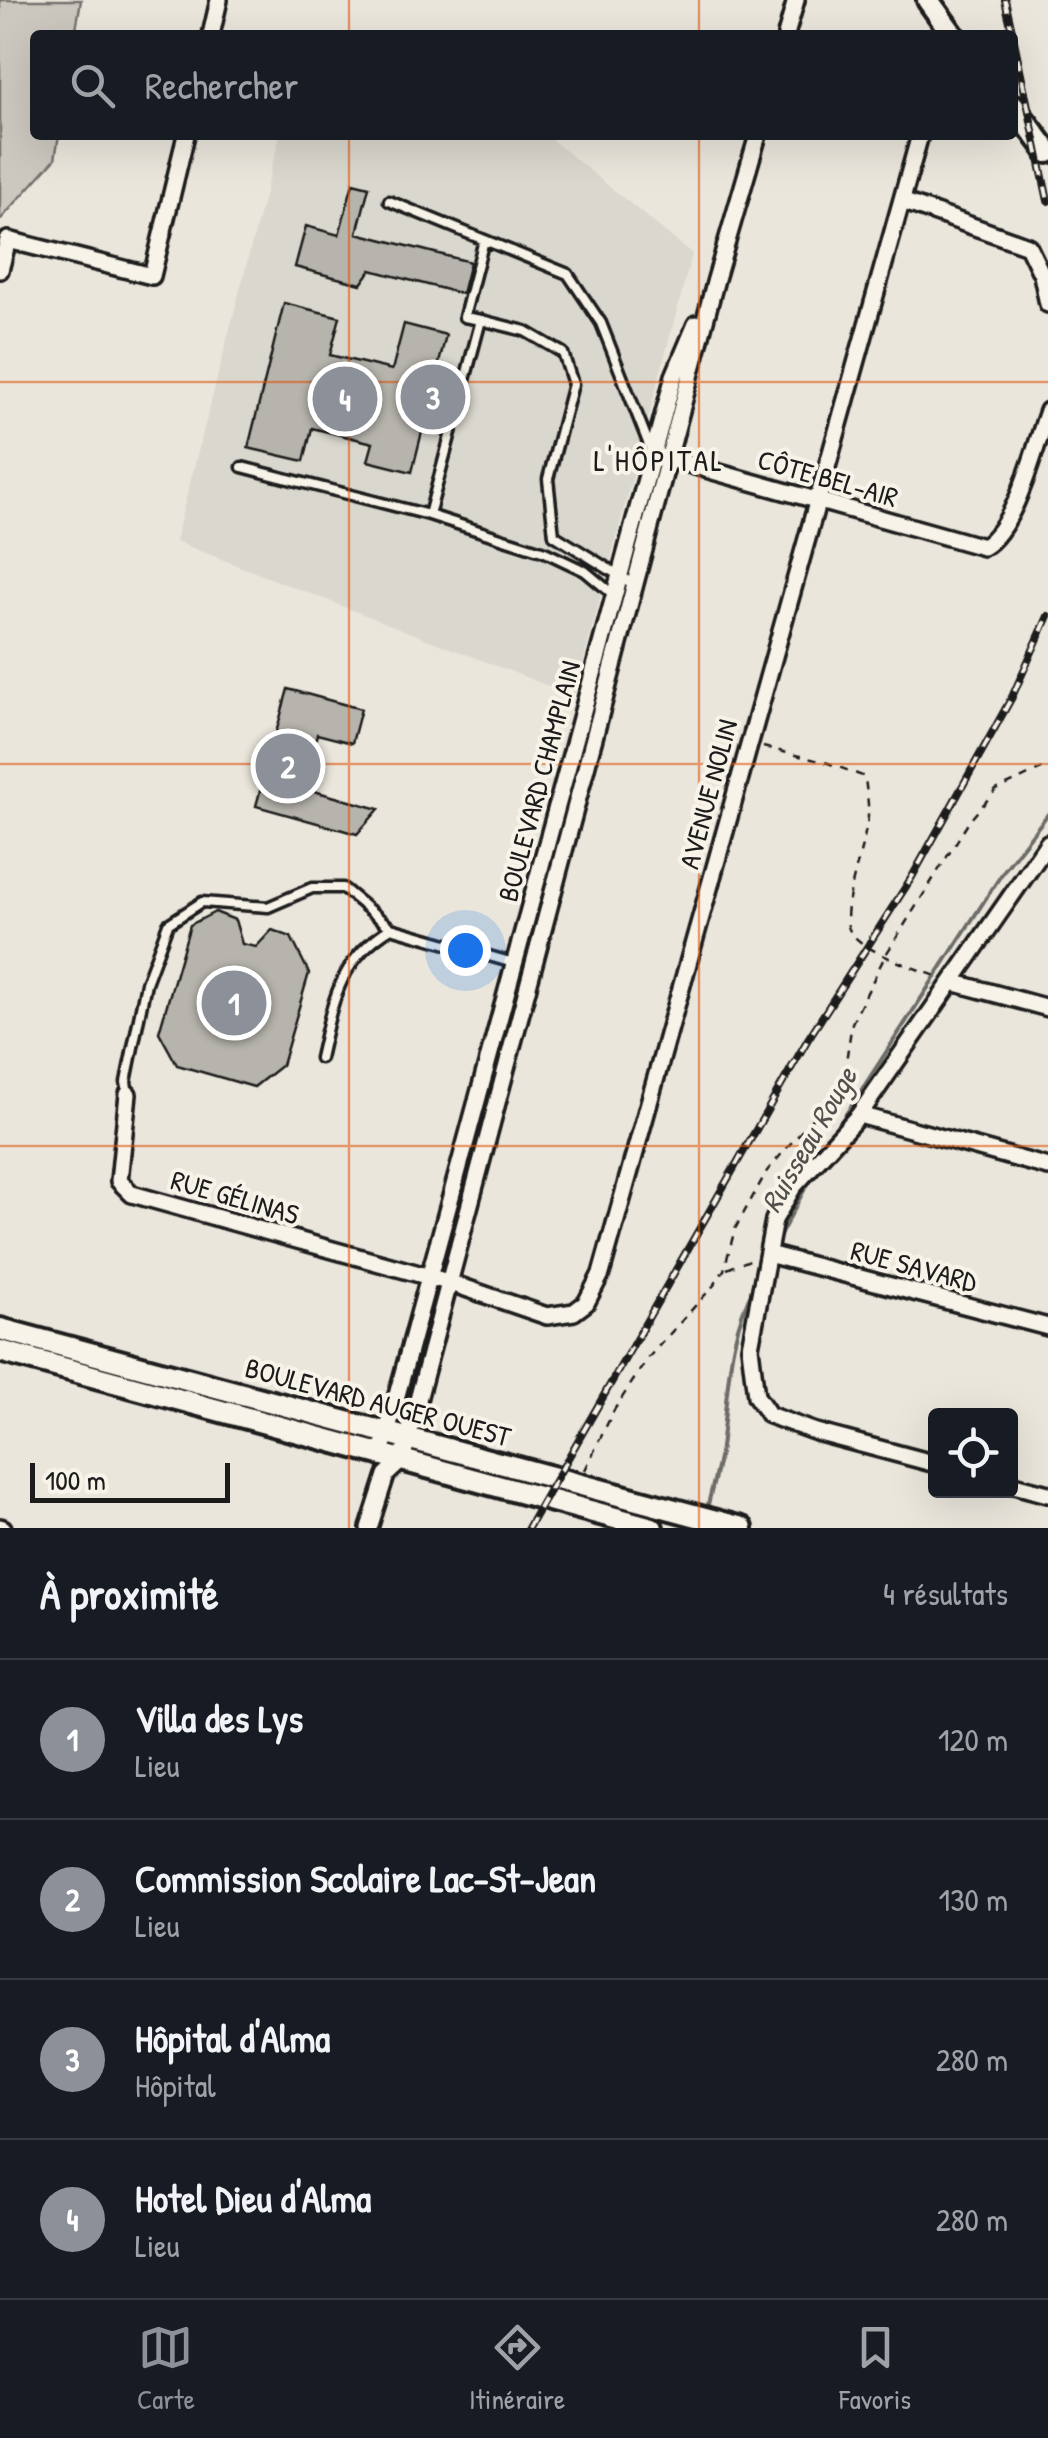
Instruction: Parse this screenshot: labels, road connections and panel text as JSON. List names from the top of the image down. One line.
{"streets":{"main road":["BOULEVARD AUGER OUEST"],"street":["CÔTE BEL-AIR","BOULEVARD CHAMPLAIN","AVENUE NOLIN","RUE GÉLINAS","RUE SAVARD"]},"crossings":[["CÔTE BEL-AIR","BOULEVARD CHAMPLAIN"],["CÔTE BEL-AIR","AVENUE NOLIN"],["BOULEVARD CHAMPLAIN","AVENUE NOLIN"],["BOULEVARD CHAMPLAIN","RUE GÉLINAS"],["BOULEVARD CHAMPLAIN","BOULEVARD AUGER OUEST"],["AVENUE NOLIN","RUE GÉLINAS"]],"districts":["L'HÔPITAL"],"water":["Ruisseau Rouge"],"scale_bar":"100 m","page":{"search":"Rechercher","pins":["3","4","2","1"],"scale":"100 m","heading":["À proximité","4 résultats"],"list":[{"mark":"1","name":"Villa des Lys","note":"Lieu","value":"120 m"},{"mark":"2","name":"Commission Scolaire Lac-St-Jean","note":"Lieu","value":"130 m"},{"mark":"3","name":"Hôpital d'Alma","note":"Hôpital","value":"280 m"},{"mark":"4","name":"Hotel Dieu d'Alma","note":"Lieu","value":"280 m"}],"nav":["Carte","Itinéraire","Favoris"]}}
